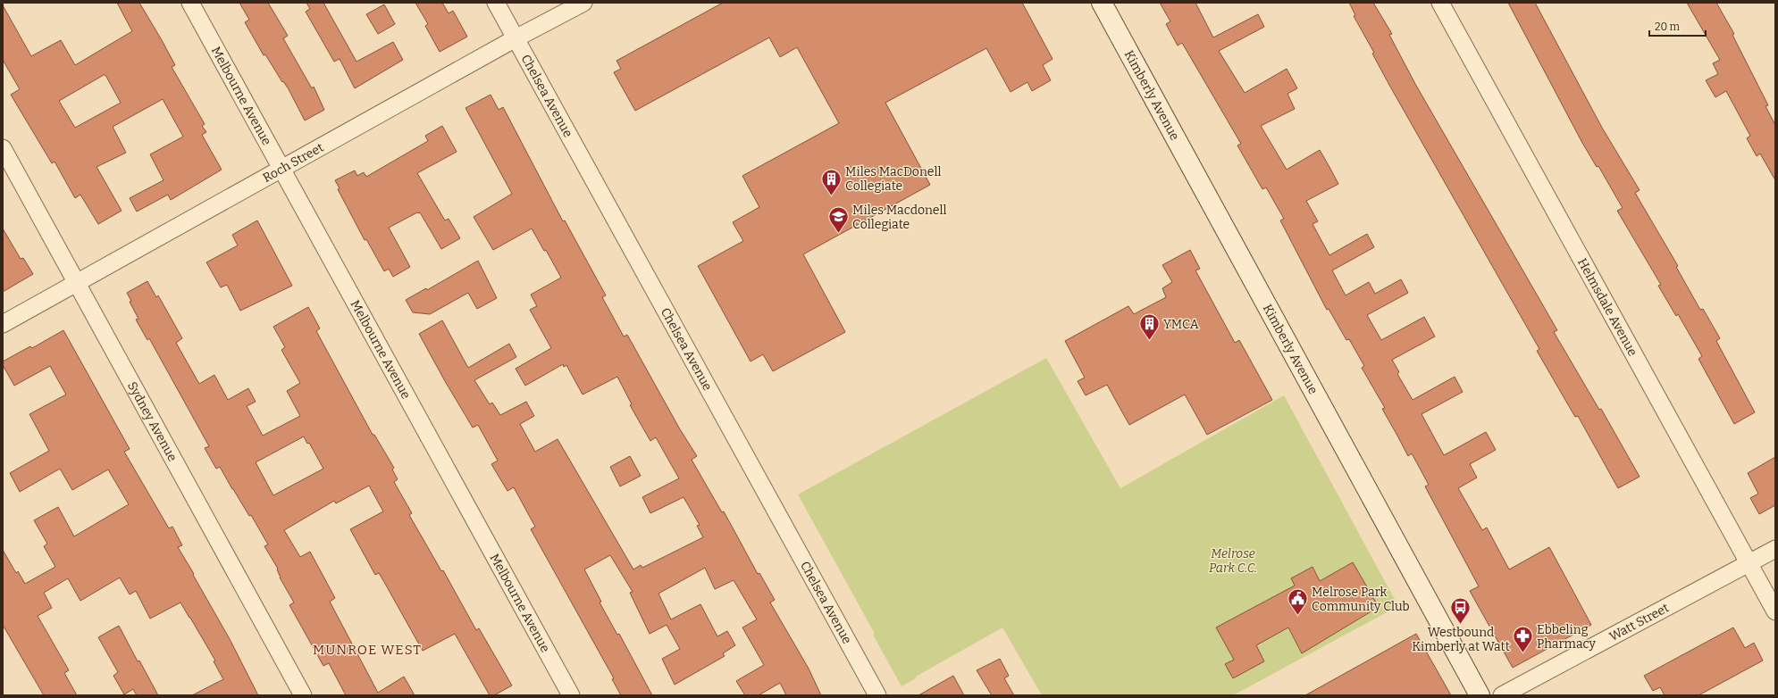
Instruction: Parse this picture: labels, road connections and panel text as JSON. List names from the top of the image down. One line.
{"streets":{"street":["Melbourne Avenue","Chelsea Avenue","Kimberly Avenue","Roch Street","Helmsdale Avenue","Sydney Avenue","Watt Street"]},"crossings":[["Melbourne Avenue","Roch Street"],["Chelsea Avenue","Roch Street"],["Roch Street","Sydney Avenue"],["Helmsdale Avenue","Watt Street"]],"districts":["MUNROE WEST"],"parks":["Melrose Park C.C."],"places":{"building":["Miles MacDonell Collegiate","YMCA"],"school or university":["Miles Macdonell Collegiate"],"public building":["Melrose Park Community Club"],"bus stop":["Westbound Kimberly at Watt"],"pharmacy":["Ebbeling Pharmacy"]},"scale_bar":"20 m"}
